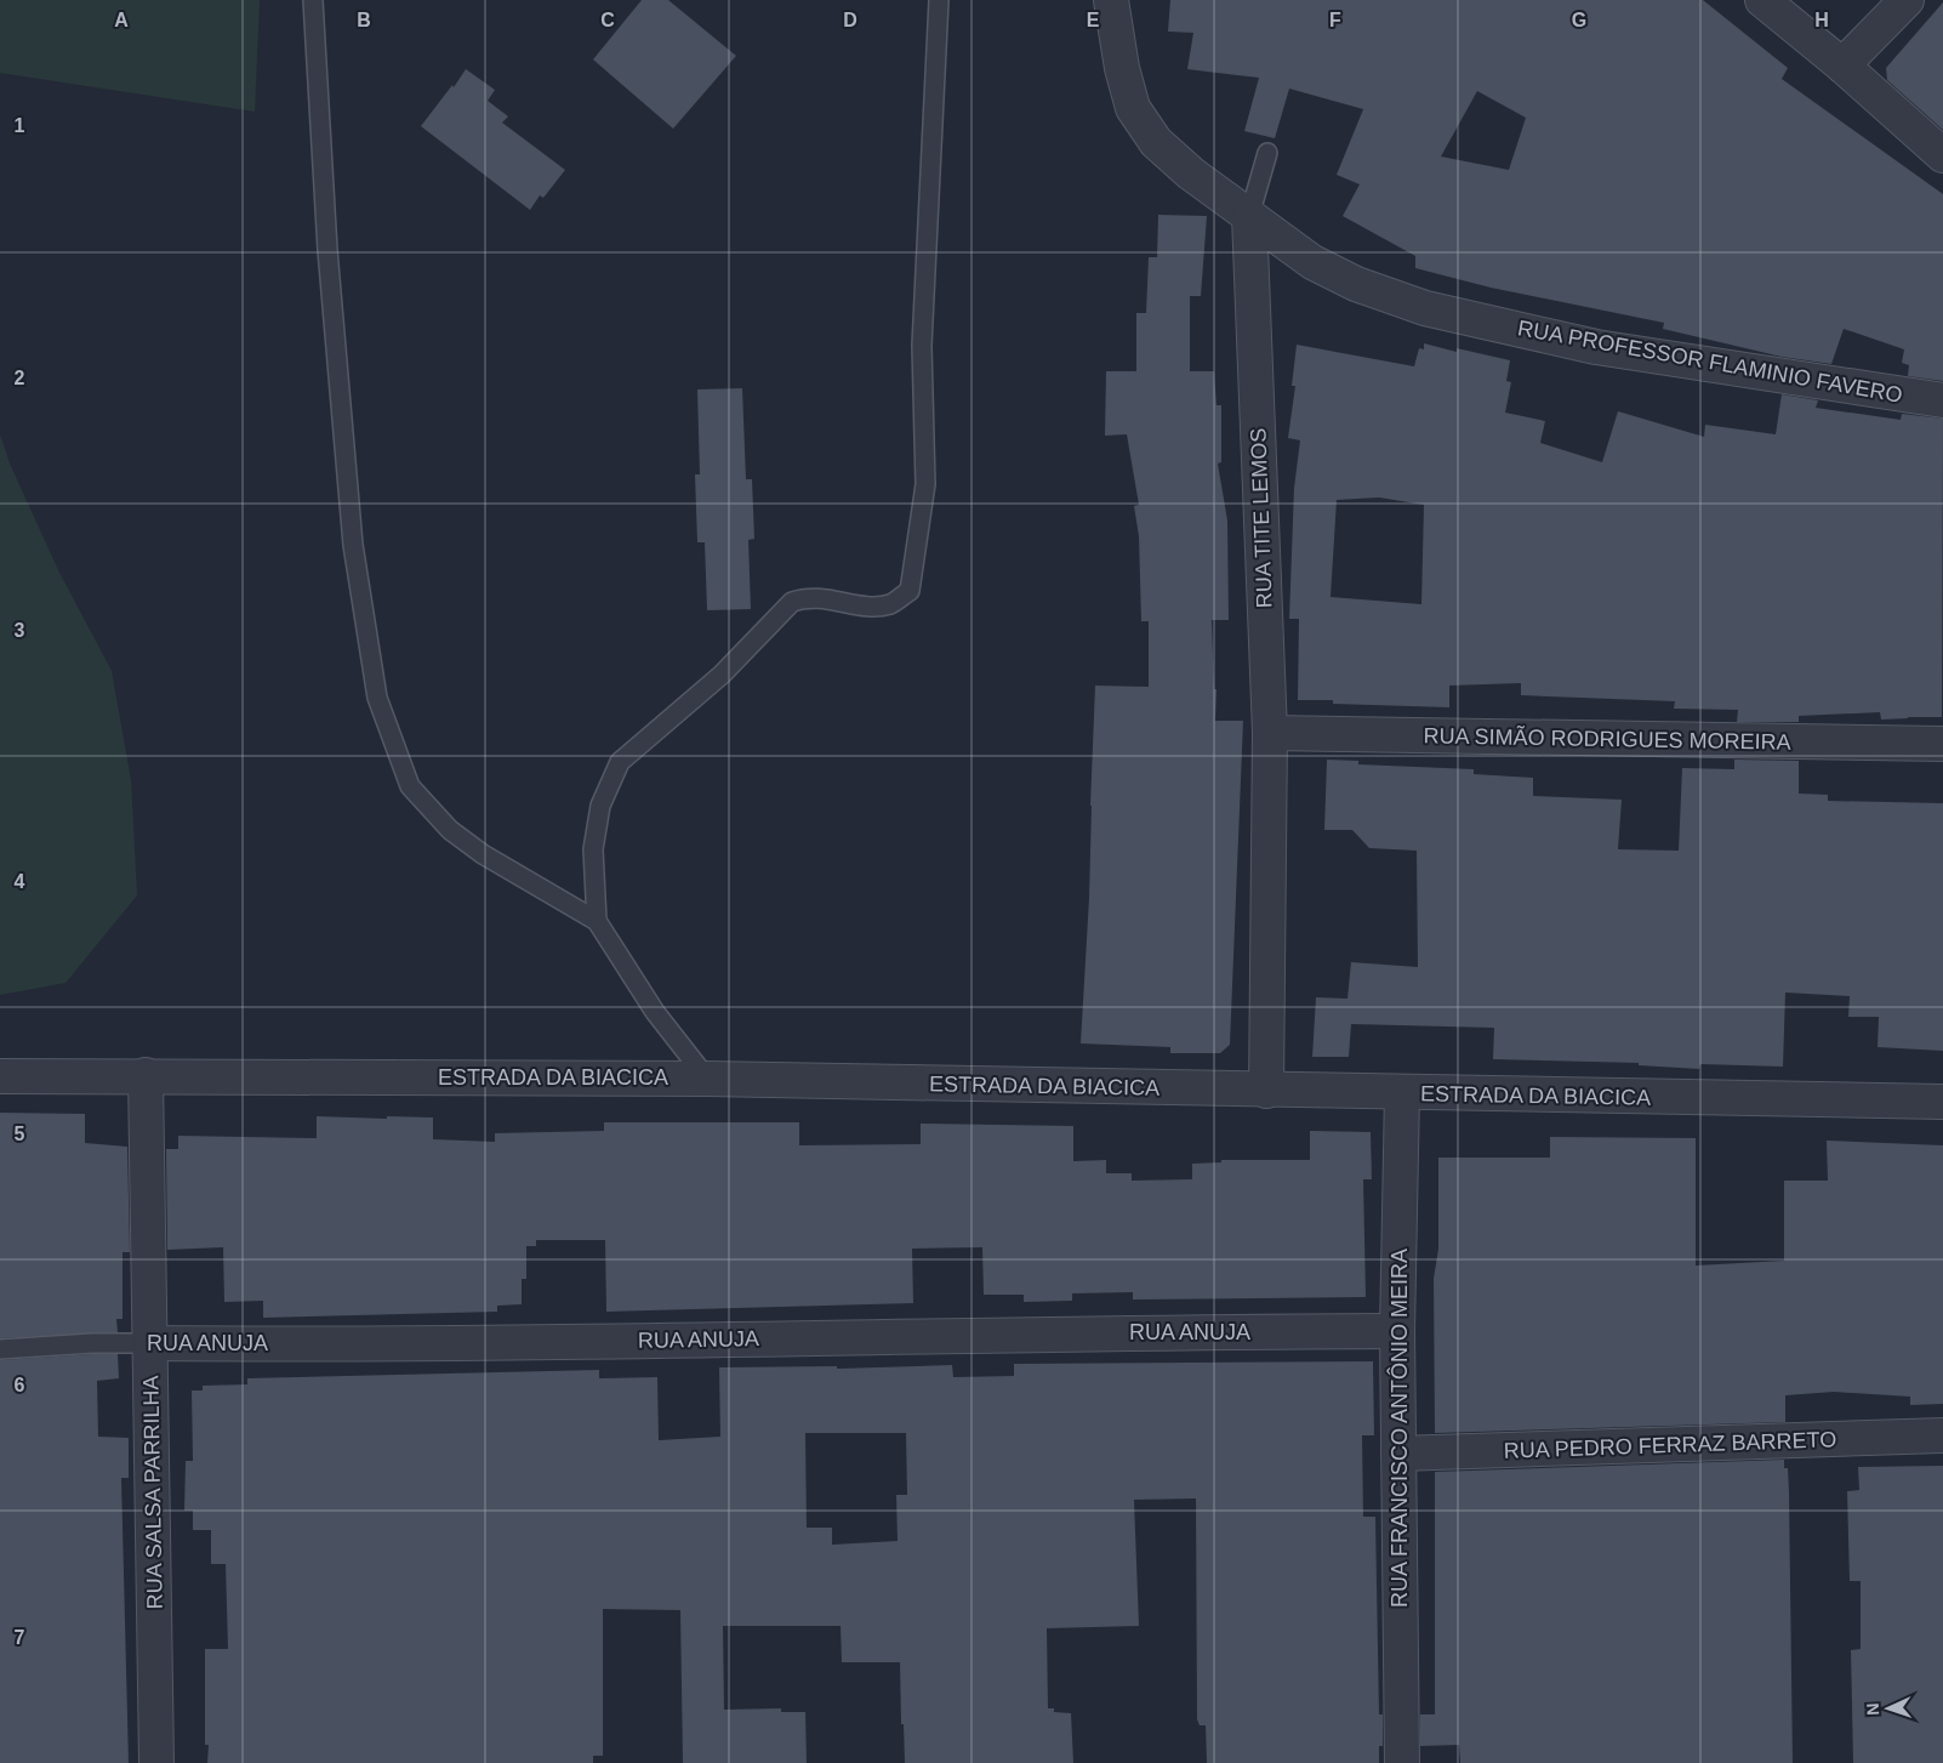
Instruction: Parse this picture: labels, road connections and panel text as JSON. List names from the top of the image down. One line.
{"streets":{"street":["RUA PROFESSOR FLAMINIO FAVERO","RUA TITE LEMOS","RUA SIMÃO RODRIGUES MOREIRA","ESTRADA DA BIACICA","RUA ANUJA","RUA FRANCISCO ANTÔNIO MEIRA","RUA PEDRO FERRAZ BARRETO","RUA SALSA PARRILHA"]},"crossings":[["RUA PROFESSOR FLAMINIO FAVERO","RUA TITE LEMOS"],["RUA TITE LEMOS","RUA SIMÃO RODRIGUES MOREIRA"],["RUA TITE LEMOS","ESTRADA DA BIACICA"],["ESTRADA DA BIACICA","RUA FRANCISCO ANTÔNIO MEIRA"],["ESTRADA DA BIACICA","RUA SALSA PARRILHA"],["RUA ANUJA","RUA FRANCISCO ANTÔNIO MEIRA"],["RUA ANUJA","RUA SALSA PARRILHA"],["RUA FRANCISCO ANTÔNIO MEIRA","RUA PEDRO FERRAZ BARRETO"]],"north":"left","grid":{"columns":["A","B","C","D","E","F","G","H"],"rows":["1","2","3","4","5","6","7"]}}
